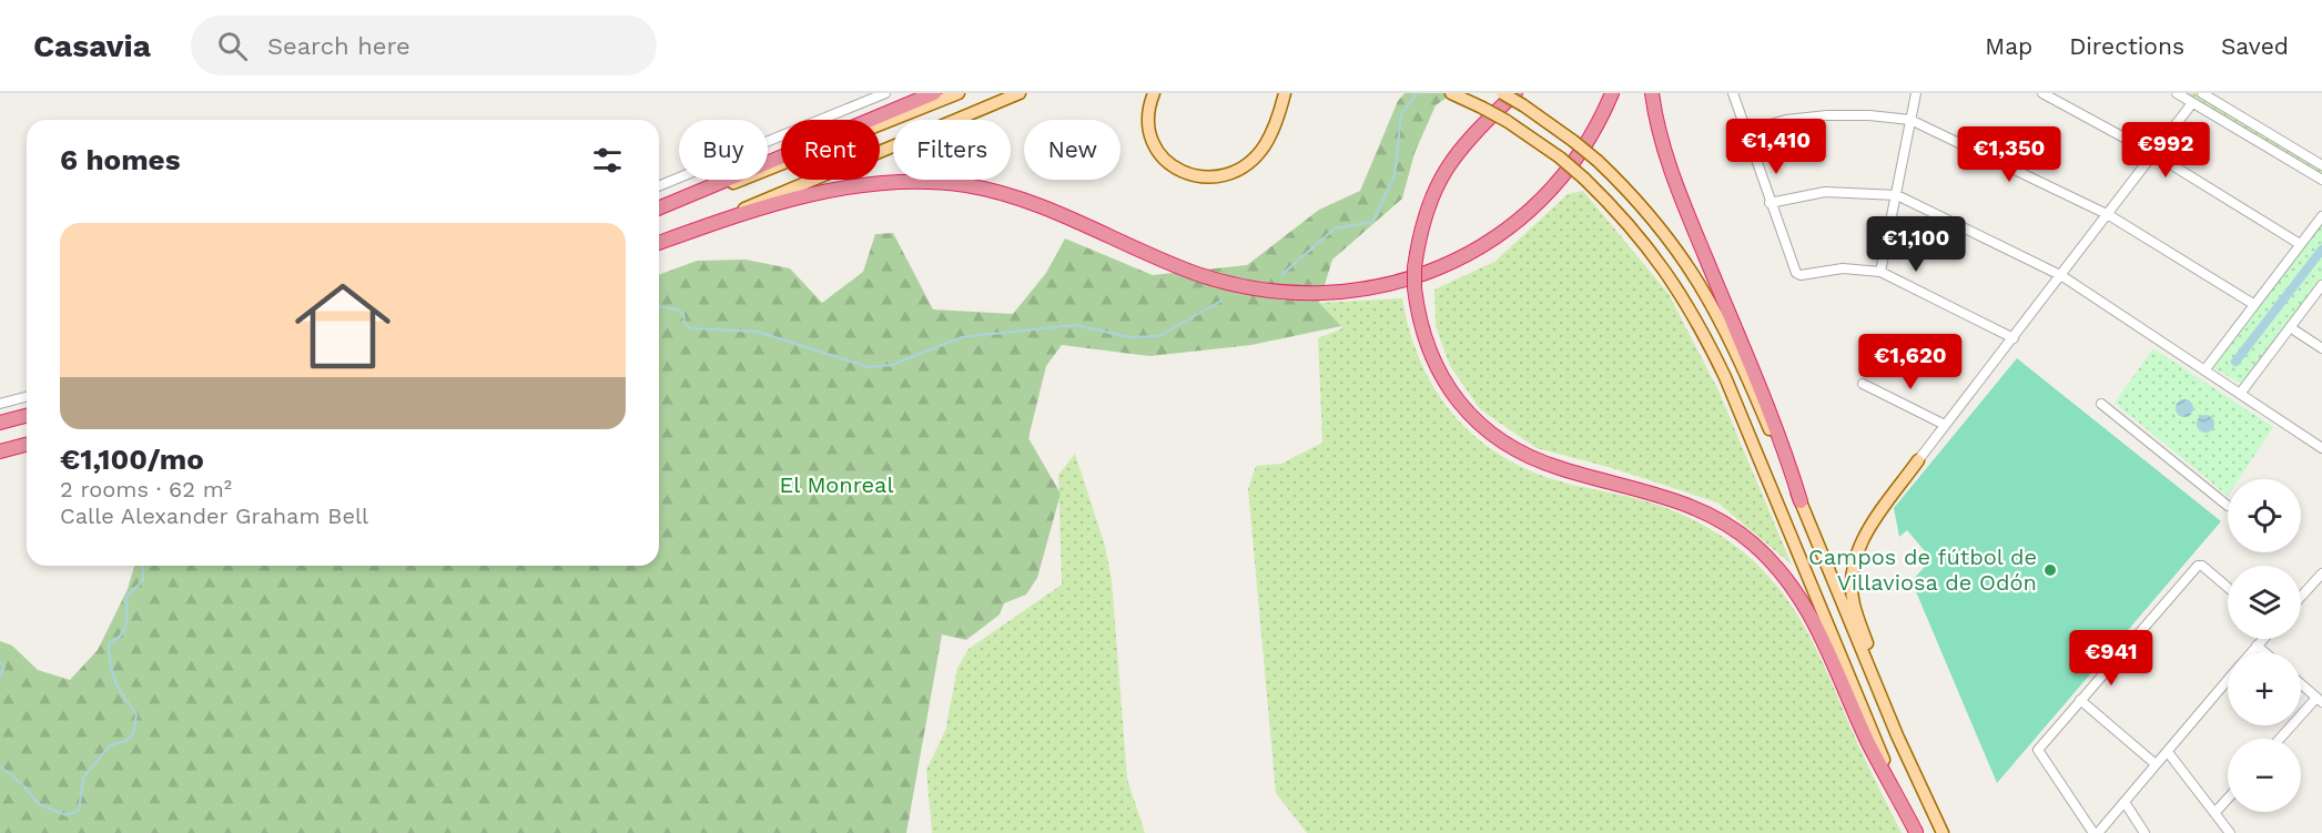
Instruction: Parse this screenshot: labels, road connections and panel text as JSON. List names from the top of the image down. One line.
{"parks":["El Monreal"],"places":["Campos de fútbol de Villaviosa de Odón"],"page":{"header":"Casavia","search":"Search here","nav":["Map","Directions","Saved"],"price":["€1,410","€992","€1,350","€1,100","€1,620","€941"],"chip":["Buy","Rent","Filters","New"],"heading":"6 homes","list":[{"name":"€1,100/mo","note":"2 rooms · 62 m² · Calle Alexander Graham Bell"}],"map_buttons":["+","−"]}}
